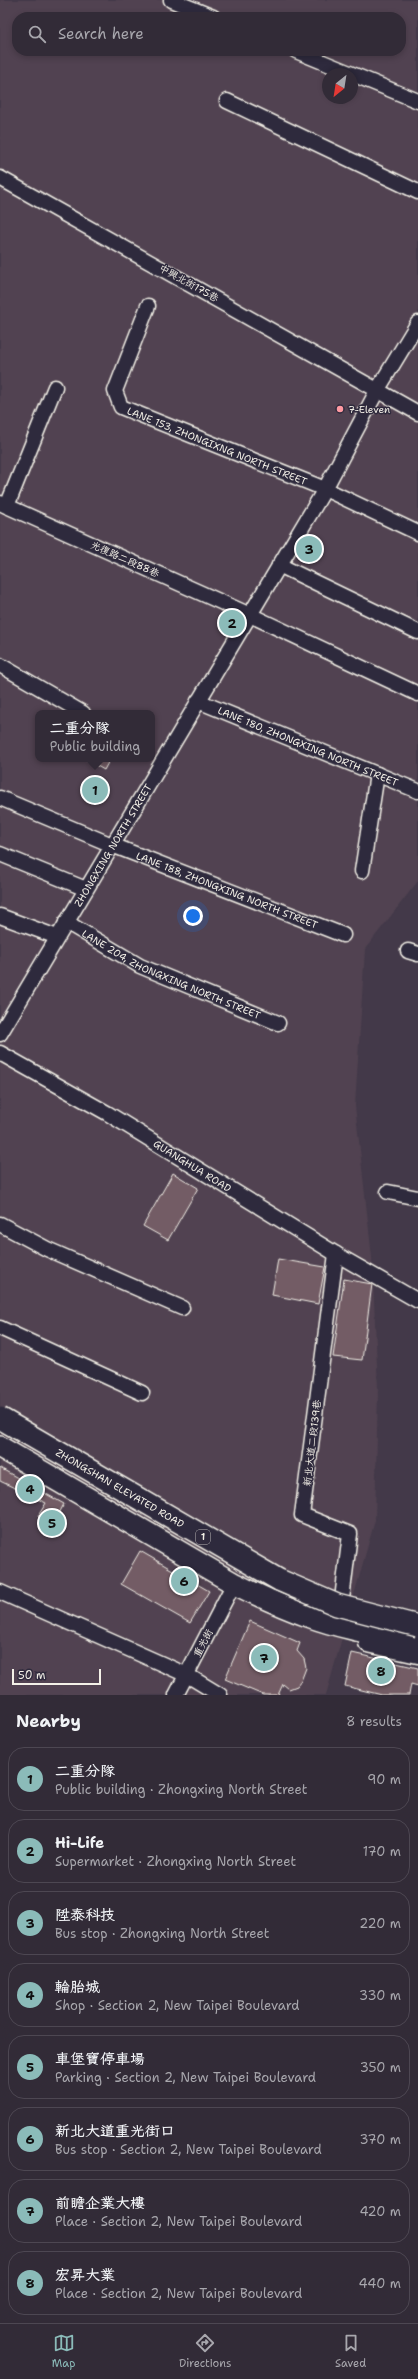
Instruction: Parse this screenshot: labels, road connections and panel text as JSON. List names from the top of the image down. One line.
{"streets":{"highway":["ZHONGSHAN ELEVATED ROAD","1"],"street":["中興北街175巷","LANE 153, ZHONGIXNG NORTH STREET","光復路二段88巷","LANE 180, ZHONGXING NORTH STREET","ZHONGXING NORTH STREET","LANE 188, ZHONGXING NORTH STREET","LANE 204, ZHONGXING NORTH STREET","GUANGHUA ROAD","新北大道二段139巷","重光街"]},"crossings":[["中興北街175巷","ZHONGXING NORTH STREET"],["LANE 153, ZHONGIXNG NORTH STREET","ZHONGXING NORTH STREET"],["光復路二段88巷","ZHONGXING NORTH STREET"],["LANE 180, ZHONGXING NORTH STREET","ZHONGXING NORTH STREET"],["ZHONGXING NORTH STREET","LANE 188, ZHONGXING NORTH STREET"],["ZHONGXING NORTH STREET","LANE 204, ZHONGXING NORTH STREET"],["GUANGHUA ROAD","新北大道二段139巷"],["新北大道二段139巷","1"]],"places":["7-Eleven"],"scale_bar":"50 m","north":"bottom left","page":{"search":"Search here","pins":["3","2","1","4","5","6","7","8"],"popup":["二重分隊","Public building"],"scale":"50 m","heading":["Nearby","8 results"],"list":[{"mark":"1","name":"二重分隊","note":"Public building · Zhongxing North Street","value":"90 m"},{"mark":"2","name":"Hi-Life","note":"Supermarket · Zhongxing North Street","value":"170 m"},{"mark":"3","name":"陞泰科技","note":"Bus stop · Zhongxing North Street","value":"220 m"},{"mark":"4","name":"輪胎城","note":"Shop · Section 2, New Taipei Boulevard","value":"330 m"},{"mark":"5","name":"車堡寶停車場","note":"Parking · Section 2, New Taipei Boulevard","value":"350 m"},{"mark":"6","name":"新北大道重光街口","note":"Bus stop · Section 2, New Taipei Boulevard","value":"370 m"},{"mark":"7","name":"前瞻企業大樓","note":"Place · Section 2, New Taipei Boulevard","value":"420 m"},{"mark":"8","name":"宏昇大業","note":"Place · Section 2, New Taipei Boulevard","value":"440 m"}],"nav":["Map","Directions","Saved"]}}
